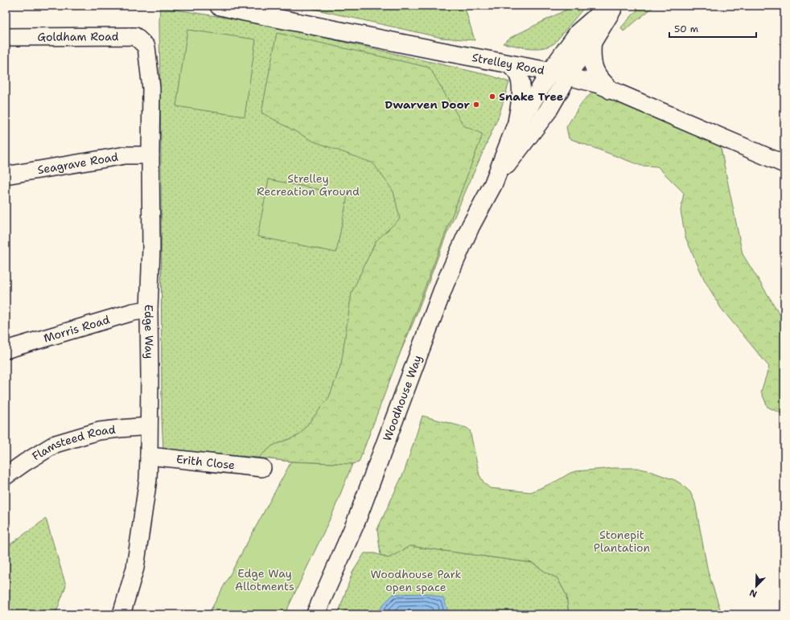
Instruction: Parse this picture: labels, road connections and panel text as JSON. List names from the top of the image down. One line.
{"streets":{"main road":["Strelley Road","Woodhouse Way"],"street":["Goldham Road","Seagrave Road","Morris Road","Edge Way","Flamsteed Road","Erith Close"]},"crossings":[["Goldham Road","Edge Way"],["Strelley Road","Woodhouse Way"],["Seagrave Road","Edge Way"],["Morris Road","Edge Way"],["Edge Way","Flamsteed Road"],["Edge Way","Erith Close"]],"parks":["Strelley Recreation Ground","Stonepit Plantation","Edge Way Allotments","Woodhouse Park open space"],"places":["Snake Tree","Dwarven Door"],"scale_bar":"50 m","north":"bottom left"}
